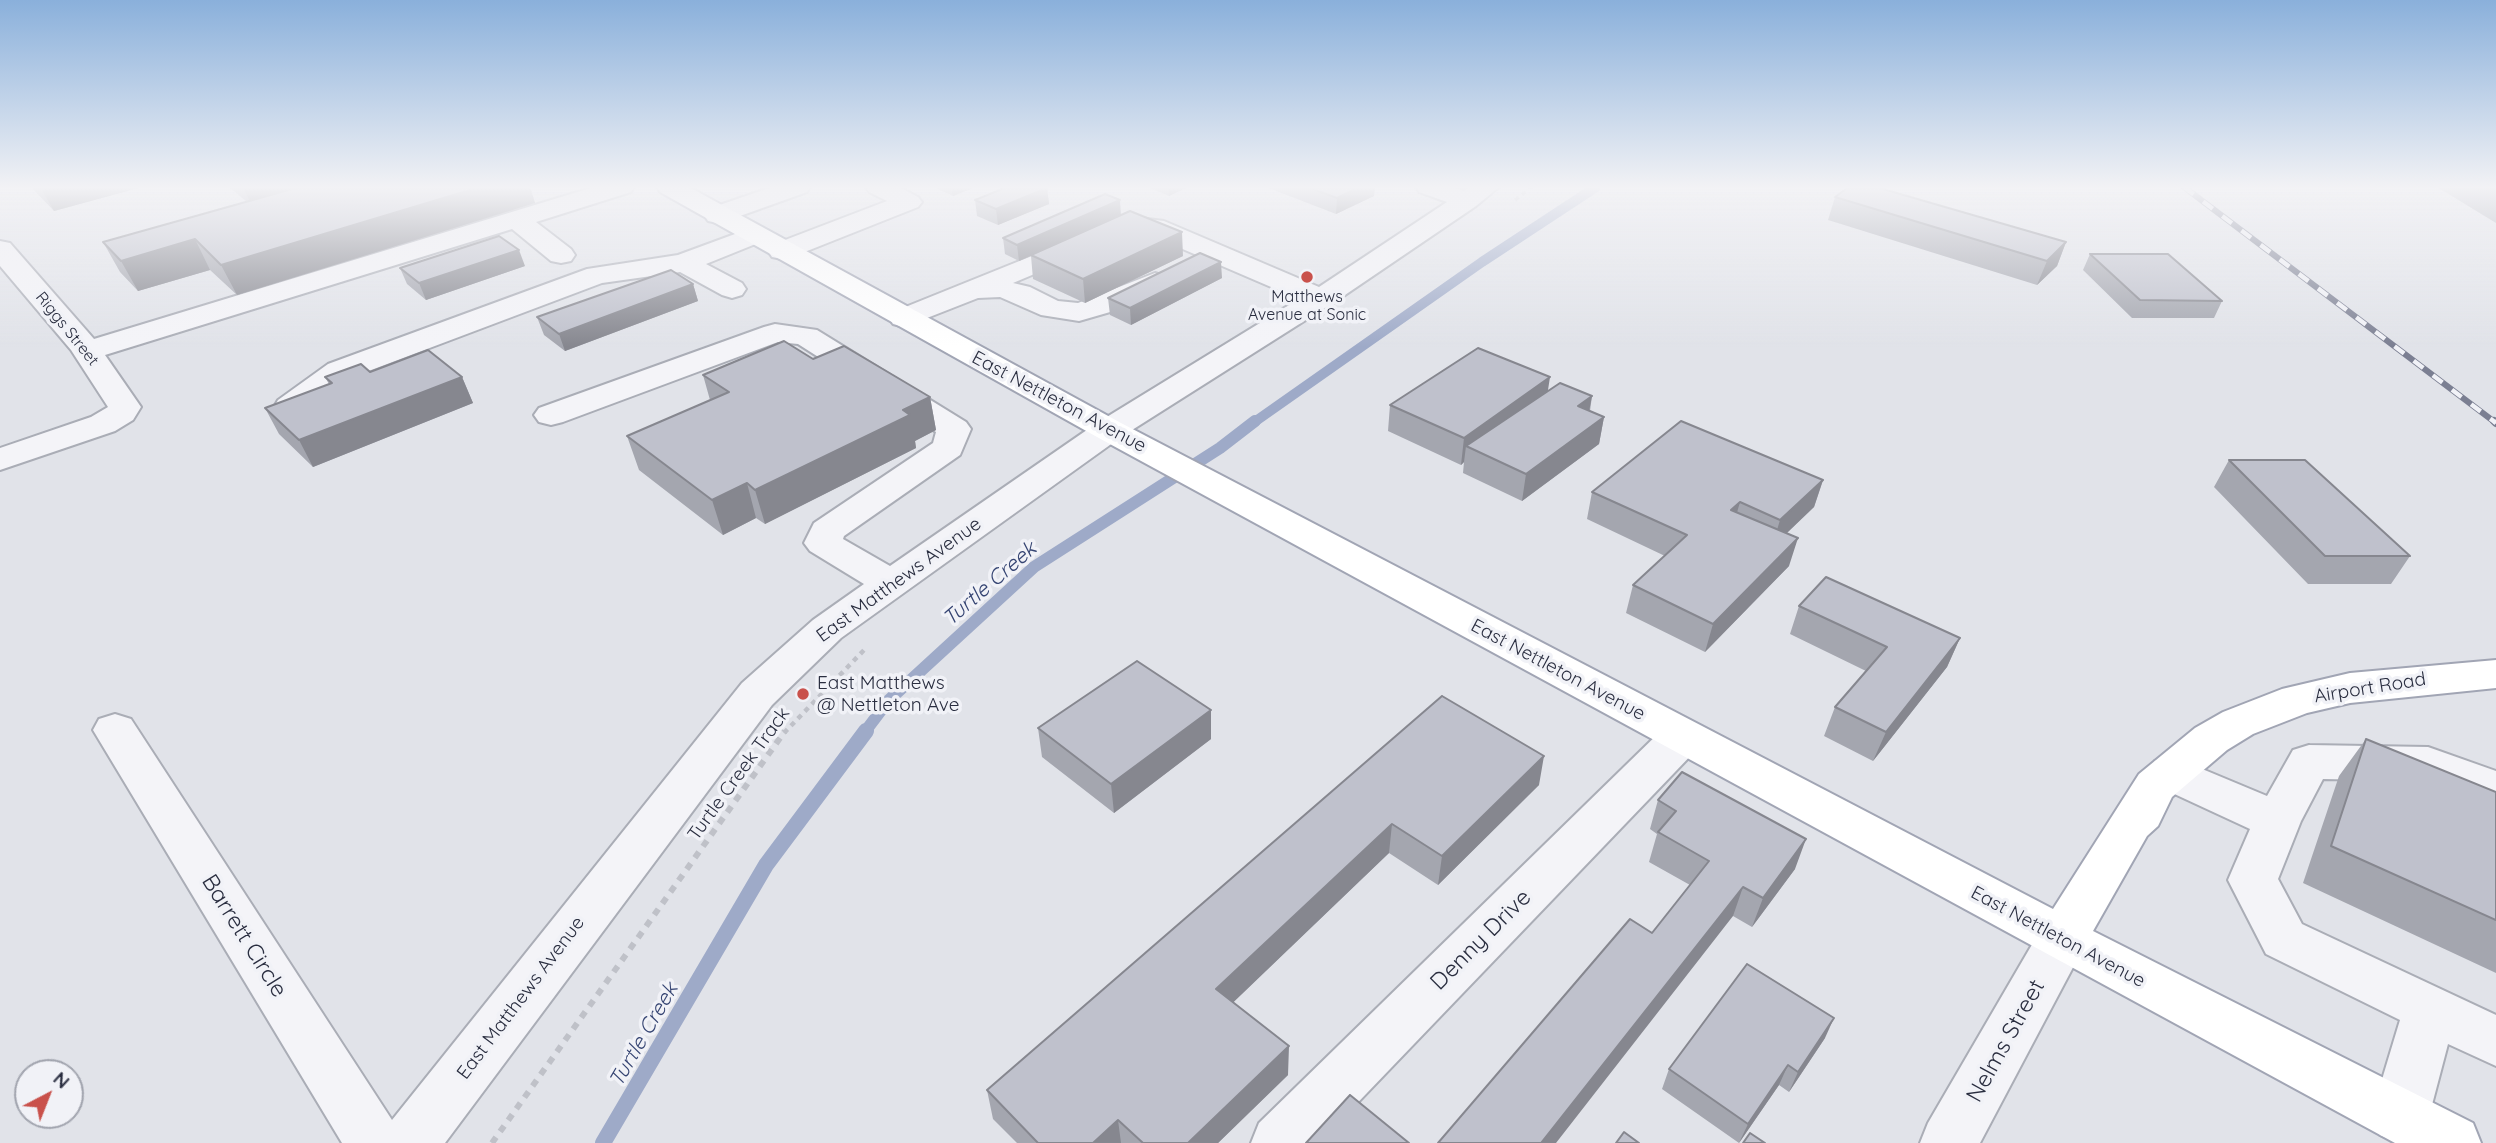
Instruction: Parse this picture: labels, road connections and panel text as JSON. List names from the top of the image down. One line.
{"streets":{"main road":["East Nettleton Avenue","Airport Road"],"street":["Riggs Street","East Matthews Avenue","Barrett Circle","Denny Drive","Nelms Street"],"path":["Turtle Creek Track"]},"crossings":[["East Nettleton Avenue","East Matthews Avenue"],["East Nettleton Avenue","Airport Road"],["East Nettleton Avenue","Denny Drive"],["East Nettleton Avenue","Nelms Street"],["Airport Road","Nelms Street"]],"water":["Turtle Creek"],"places":["Matthews Avenue at Sonic","East Matthews @ Nettleton Ave"],"north":"top right"}
